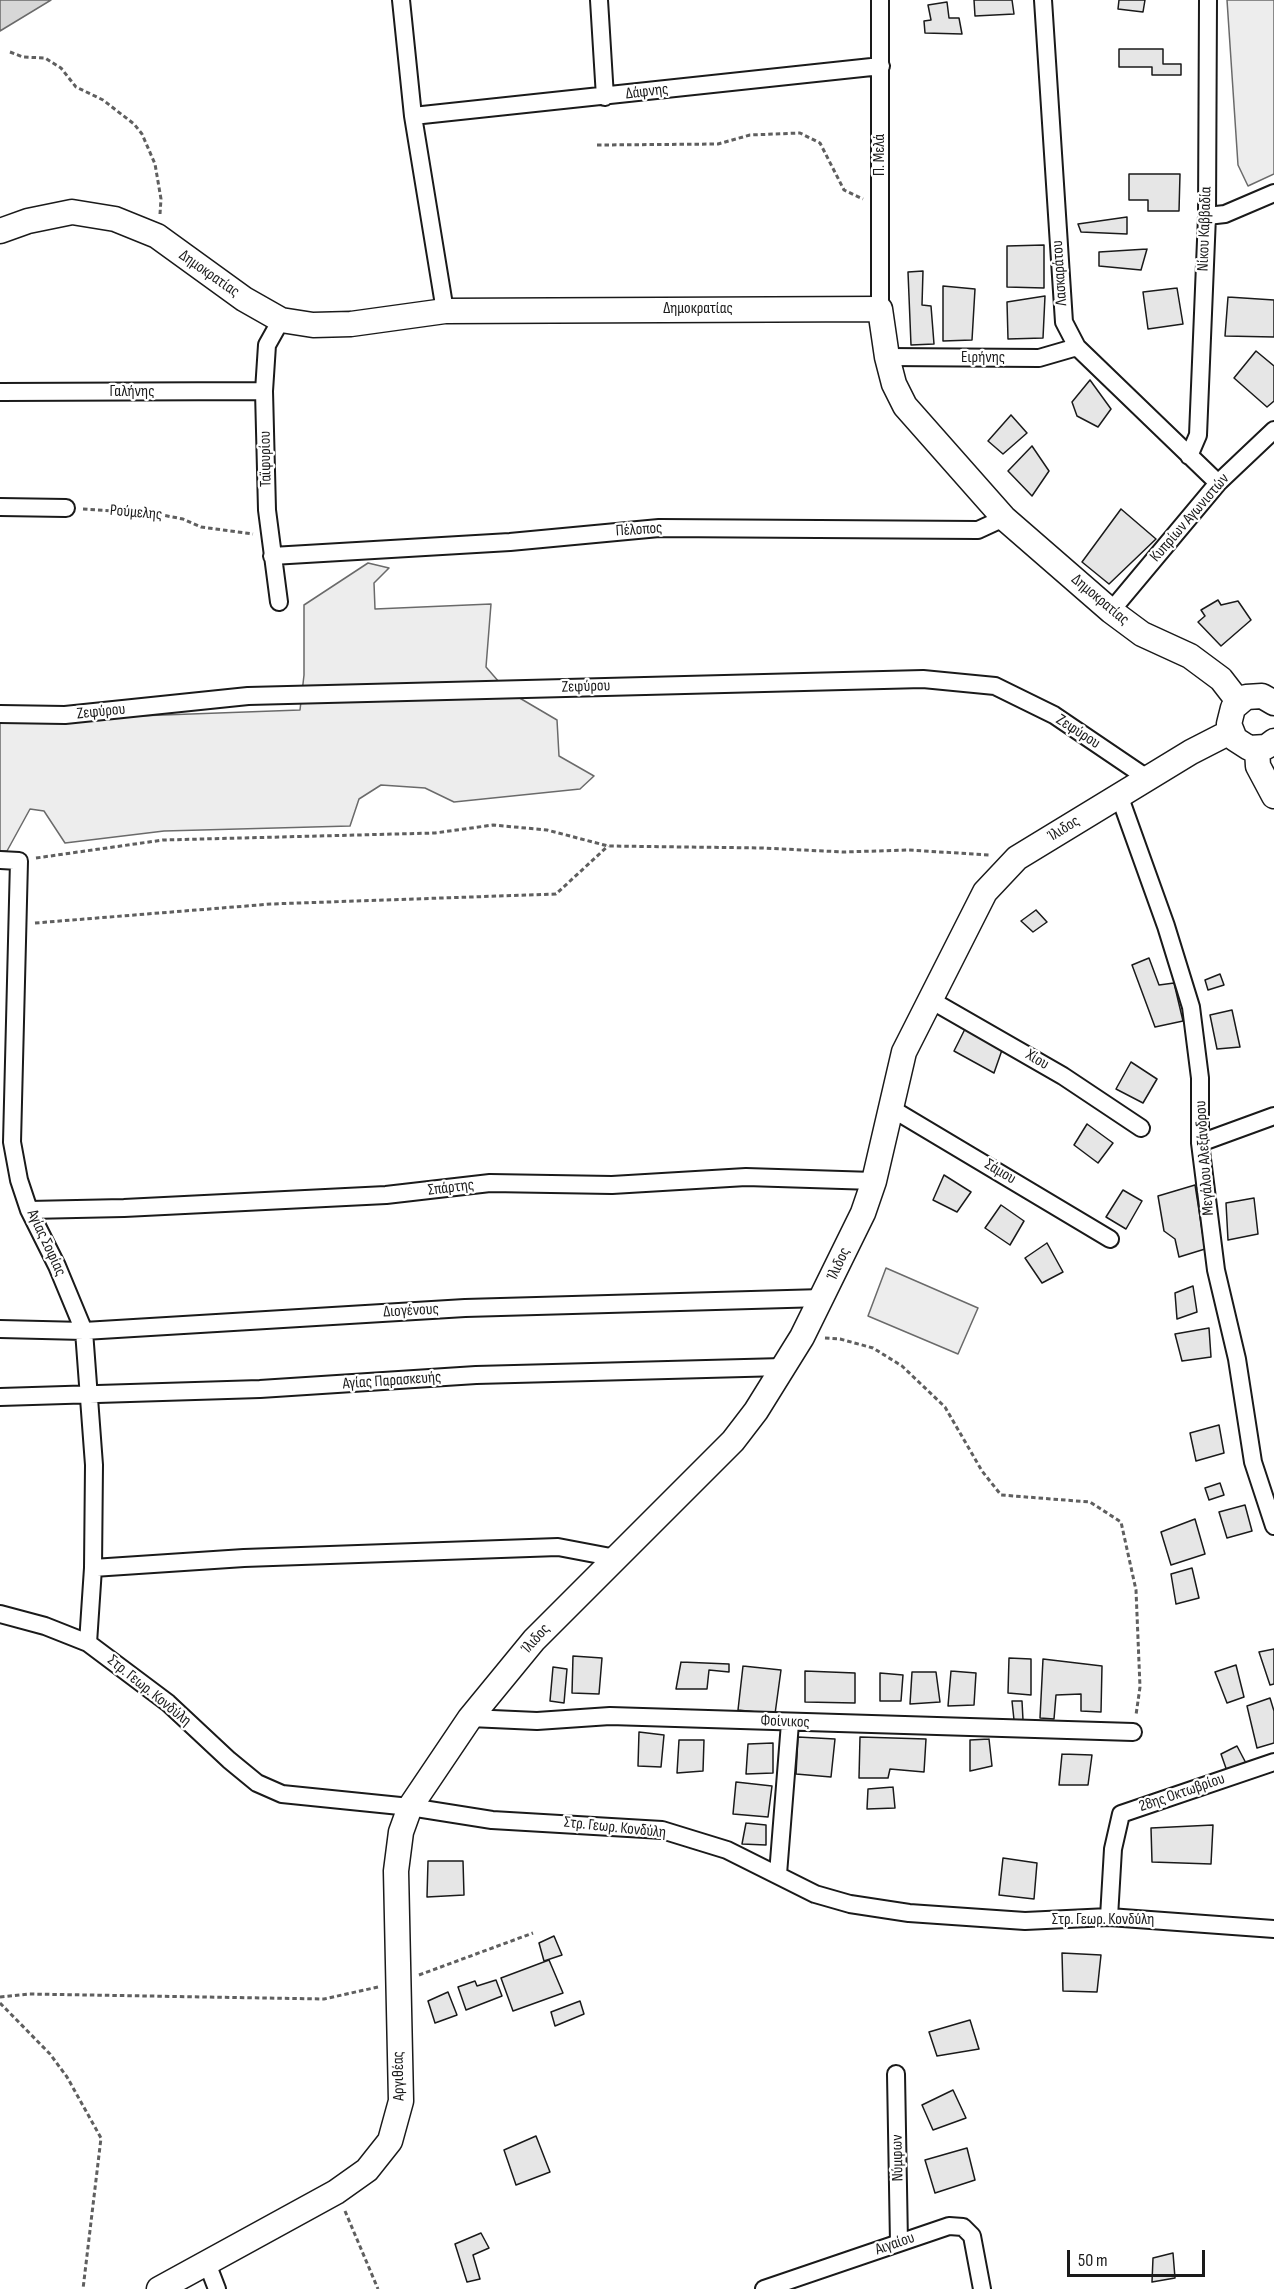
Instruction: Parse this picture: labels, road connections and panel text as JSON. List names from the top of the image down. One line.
{"streets":{"street":["Δάφνης","Π. Μελά","Νίκου Καββαδία","Λασκαράτου","Δημοκρατίας","Ειρήνης","Γαλήνης","Ταϊφυρίου","Κυπρίων Αγωνιστών","Πέλοπος","Ζεφύρου","Ίλιδος","Χίου","Μεγάλου Αλεξάνδρου","Σάμου","Σπάρτης","Αγίας Σοφίας","Διογένους","Αγίας Παρασκευής","Στρ. Γεωρ. Κονδύλη","Φοίνικος","28ης Οκτωβρίου","Αργιθέας","Νύμφων","Αιγαίου"],"path":["Ρούμελης"]},"crossings":[["Δάφνης","Π. Μελά"],["Π. Μελά","Δημοκρατίας"],["Νίκου Καββαδία","Λασκαράτου"],["Λασκαράτου","Ειρήνης"],["Λασκαράτου","Κυπρίων Αγωνιστών"],["Δημοκρατίας","Ειρήνης"],["Δημοκρατίας","Ταϊφυρίου"],["Δημοκρατίας","Κυπρίων Αγωνιστών"],["Δημοκρατίας","Πέλοπος"],["Γαλήνης","Ταϊφυρίου"],["Ταϊφυρίου","Ρούμελης"],["Ταϊφυρίου","Πέλοπος"],["Ζεφύρου","Ίλιδος"],["Ίλιδος","Χίου"],["Ίλιδος","Μεγάλου Αλεξάνδρου"],["Ίλιδος","Σάμου"],["Ίλιδος","Σπάρτης"],["Ίλιδος","Διογένους"],["Ίλιδος","Αγίας Παρασκευής"],["Ίλιδος","Στρ. Γεωρ. Κονδύλη"],["Ίλιδος","Φοίνικος"],["Ίλιδος","Αργιθέας"],["Σπάρτης","Αγίας Σοφίας"],["Αγίας Σοφίας","Διογένους"],["Αγίας Σοφίας","Αγίας Παρασκευής"],["Αγίας Σοφίας","Στρ. Γεωρ. Κονδύλη"],["Στρ. Γεωρ. Κονδύλη","28ης Οκτωβρίου"],["Στρ. Γεωρ. Κονδύλη","Αργιθέας"],["Νύμφων","Αιγαίου"]],"scale_bar":"50 m"}
